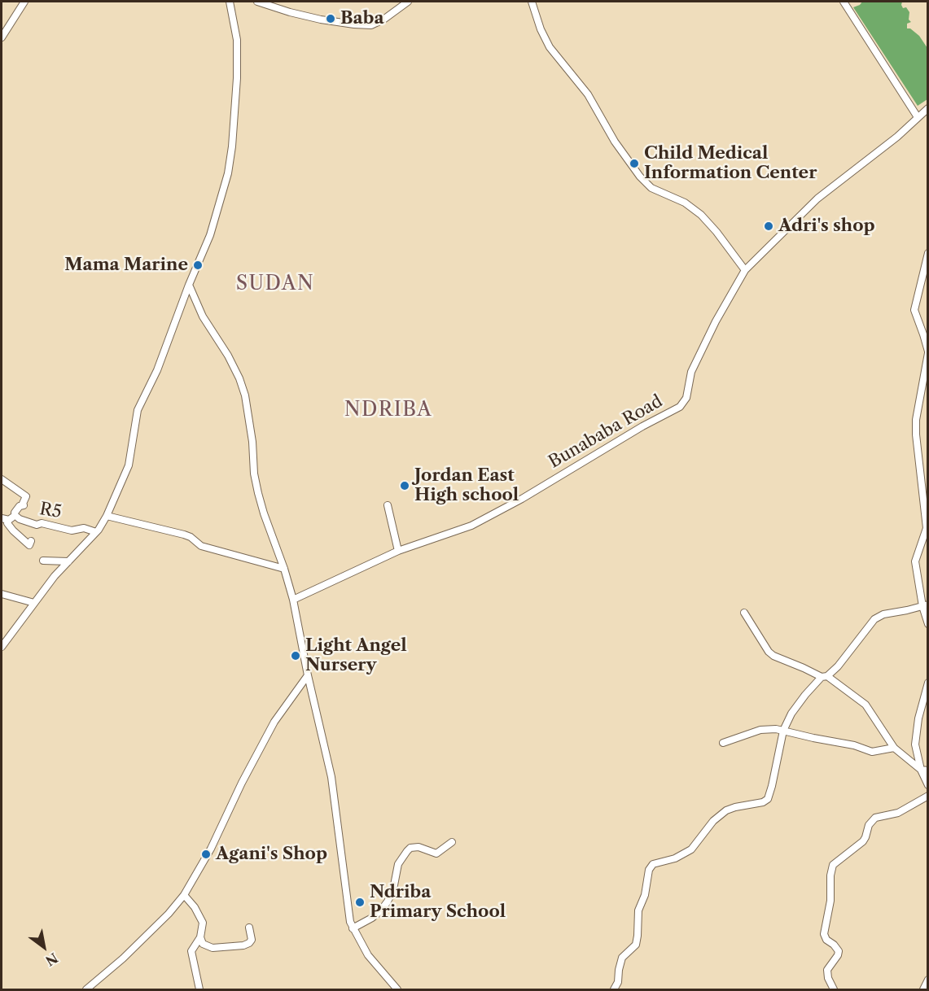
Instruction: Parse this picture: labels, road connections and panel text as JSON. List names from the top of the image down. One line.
{"streets":{"street":["Bunababa Road","R5"]},"districts":["SUDAN","NDRIBA"],"places":["Baba","Child Medical Information Center","Adri's shop","Mama Marine","Jordan East High school","Light Angel Nursery","Agani's Shop","Ndriba Primary School"],"north":"bottom right"}
